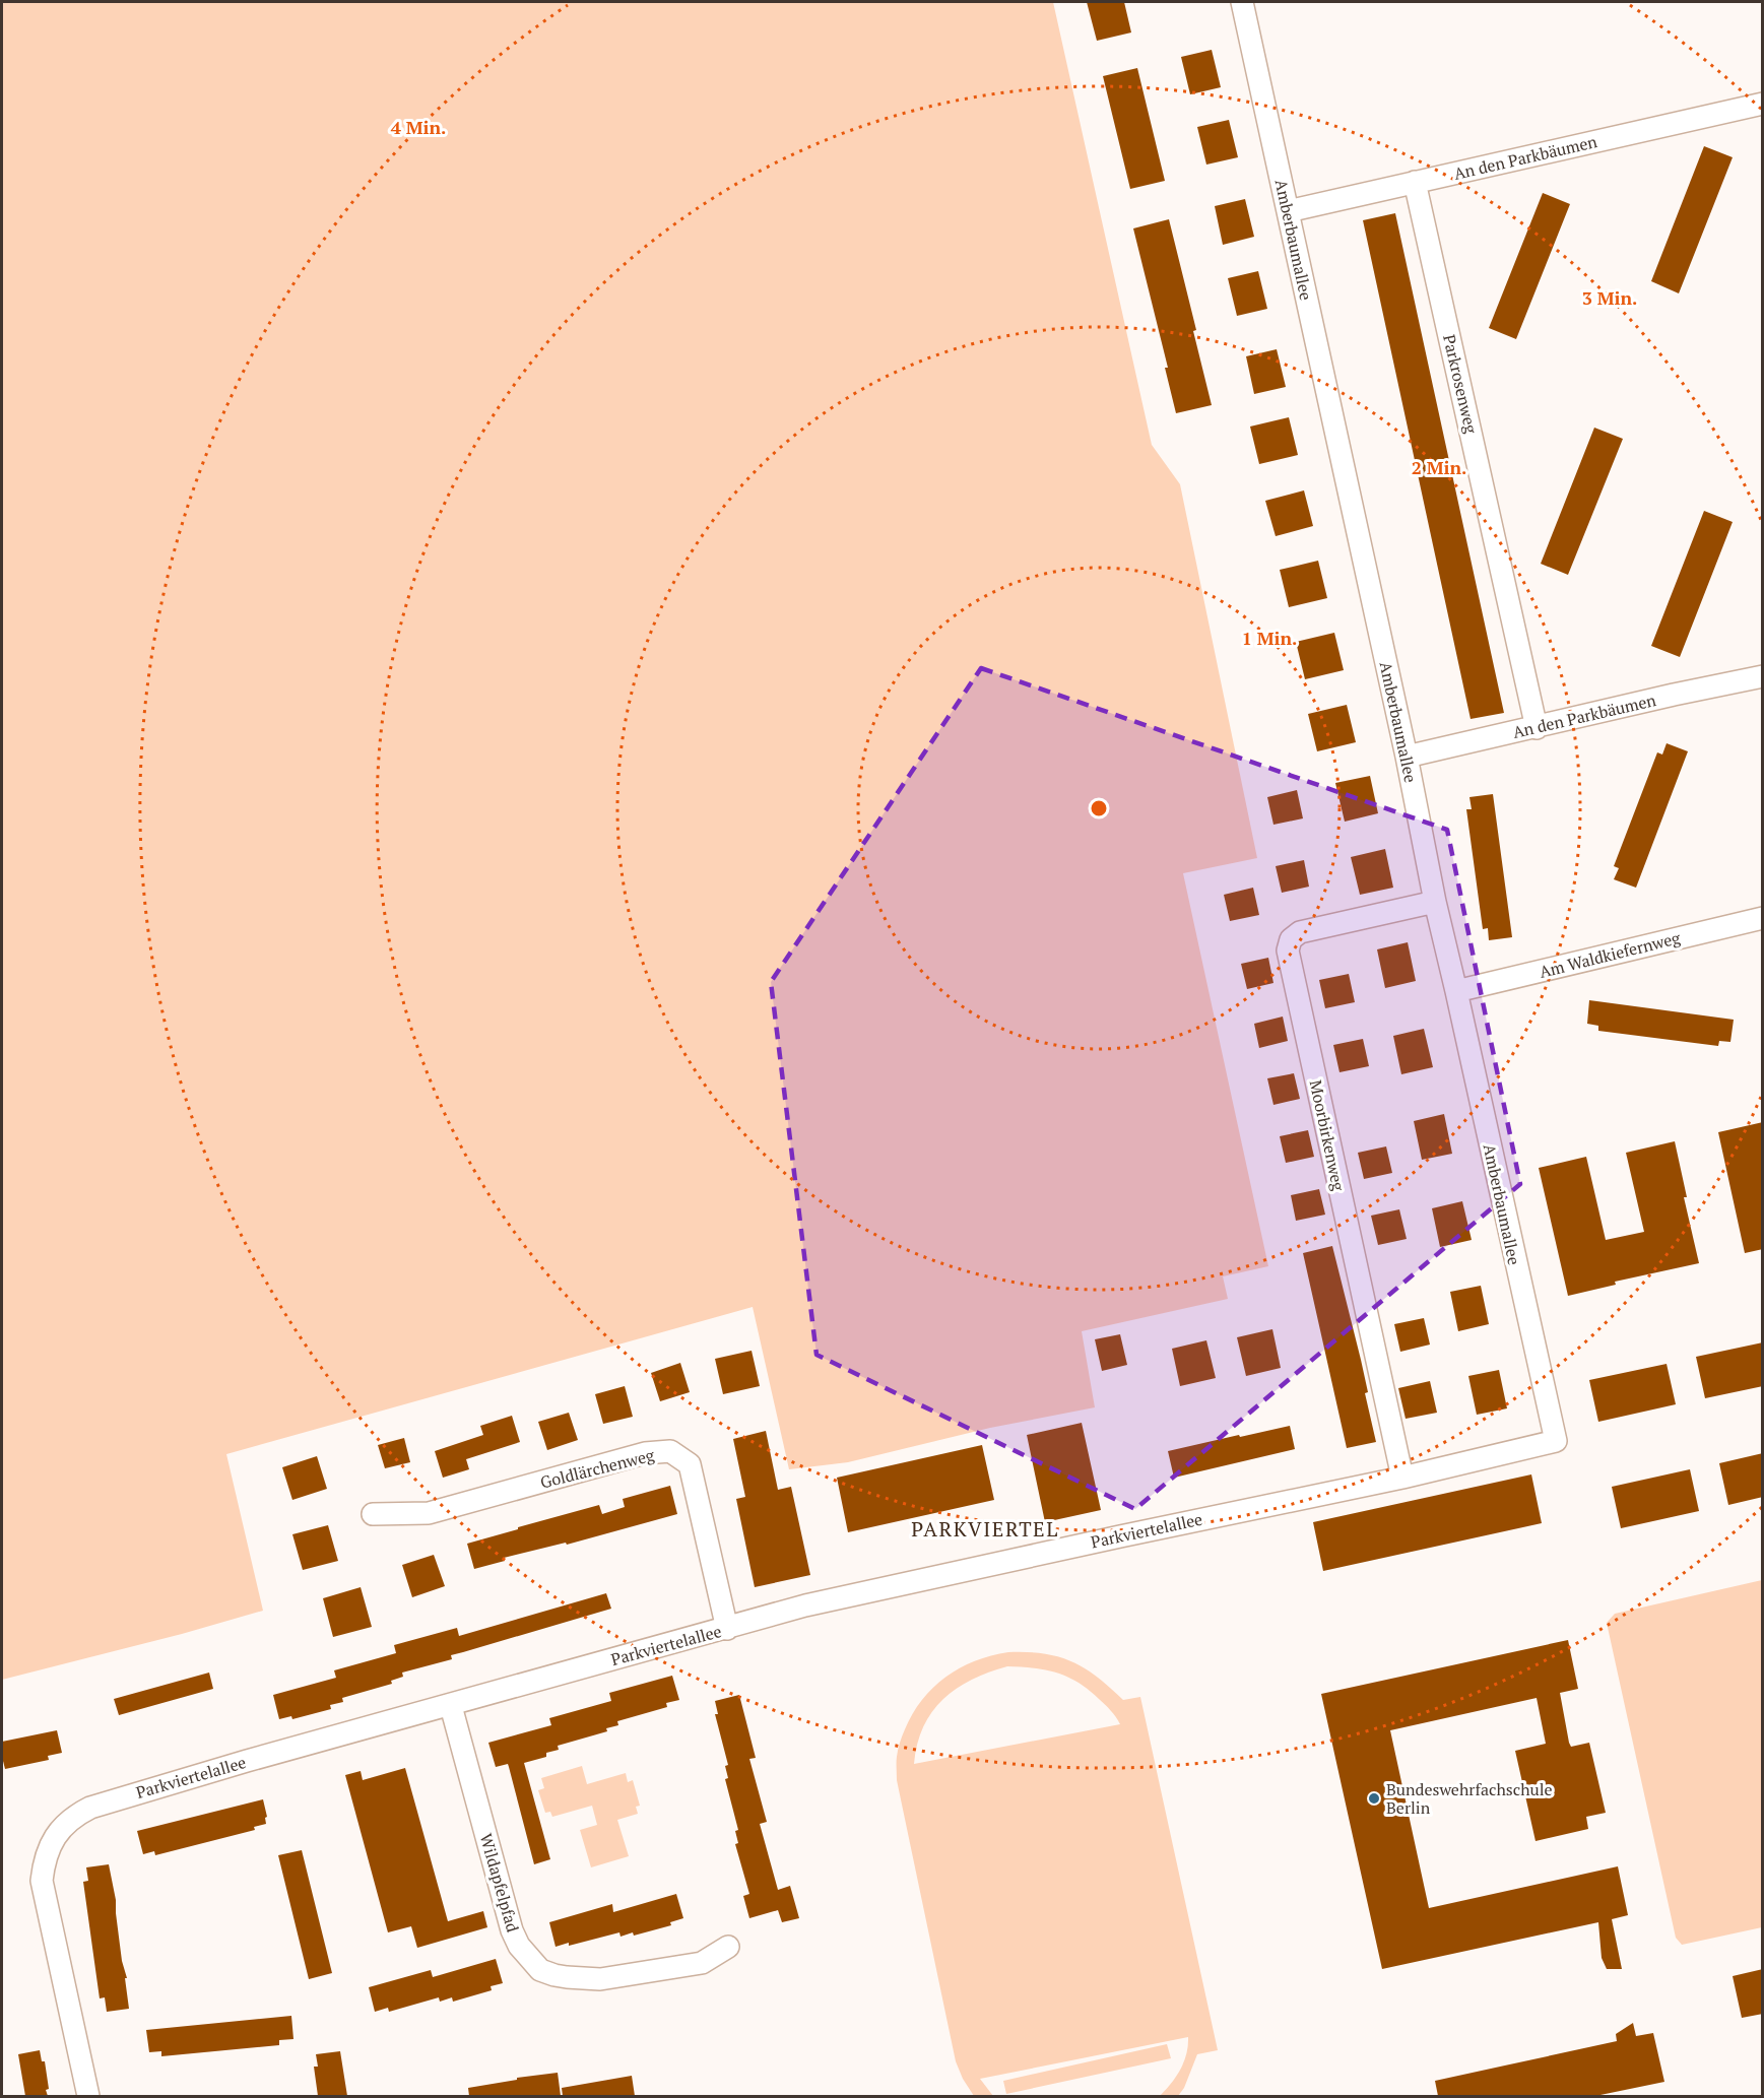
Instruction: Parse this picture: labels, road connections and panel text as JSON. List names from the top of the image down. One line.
{"streets":{"street":["An den Parkbäumen","Amberbaumallee","Parkrosenweg","Am Waldkiefernweg","Moorbirkenweg","Goldlärchenweg","Parkviertelallee","Wildapfelpfad"]},"crossings":[["An den Parkbäumen","Amberbaumallee"],["An den Parkbäumen","Parkrosenweg"],["Amberbaumallee","Am Waldkiefernweg"],["Amberbaumallee","Moorbirkenweg"],["Amberbaumallee","Parkviertelallee"],["Moorbirkenweg","Parkviertelallee"],["Goldlärchenweg","Parkviertelallee"],["Parkviertelallee","Wildapfelpfad"]],"districts":["PARKVIERTEL"],"places":["Bundeswehrfachschule Berlin"],"rings":["4 Min.","3 Min.","2 Min.","1 Min."]}
